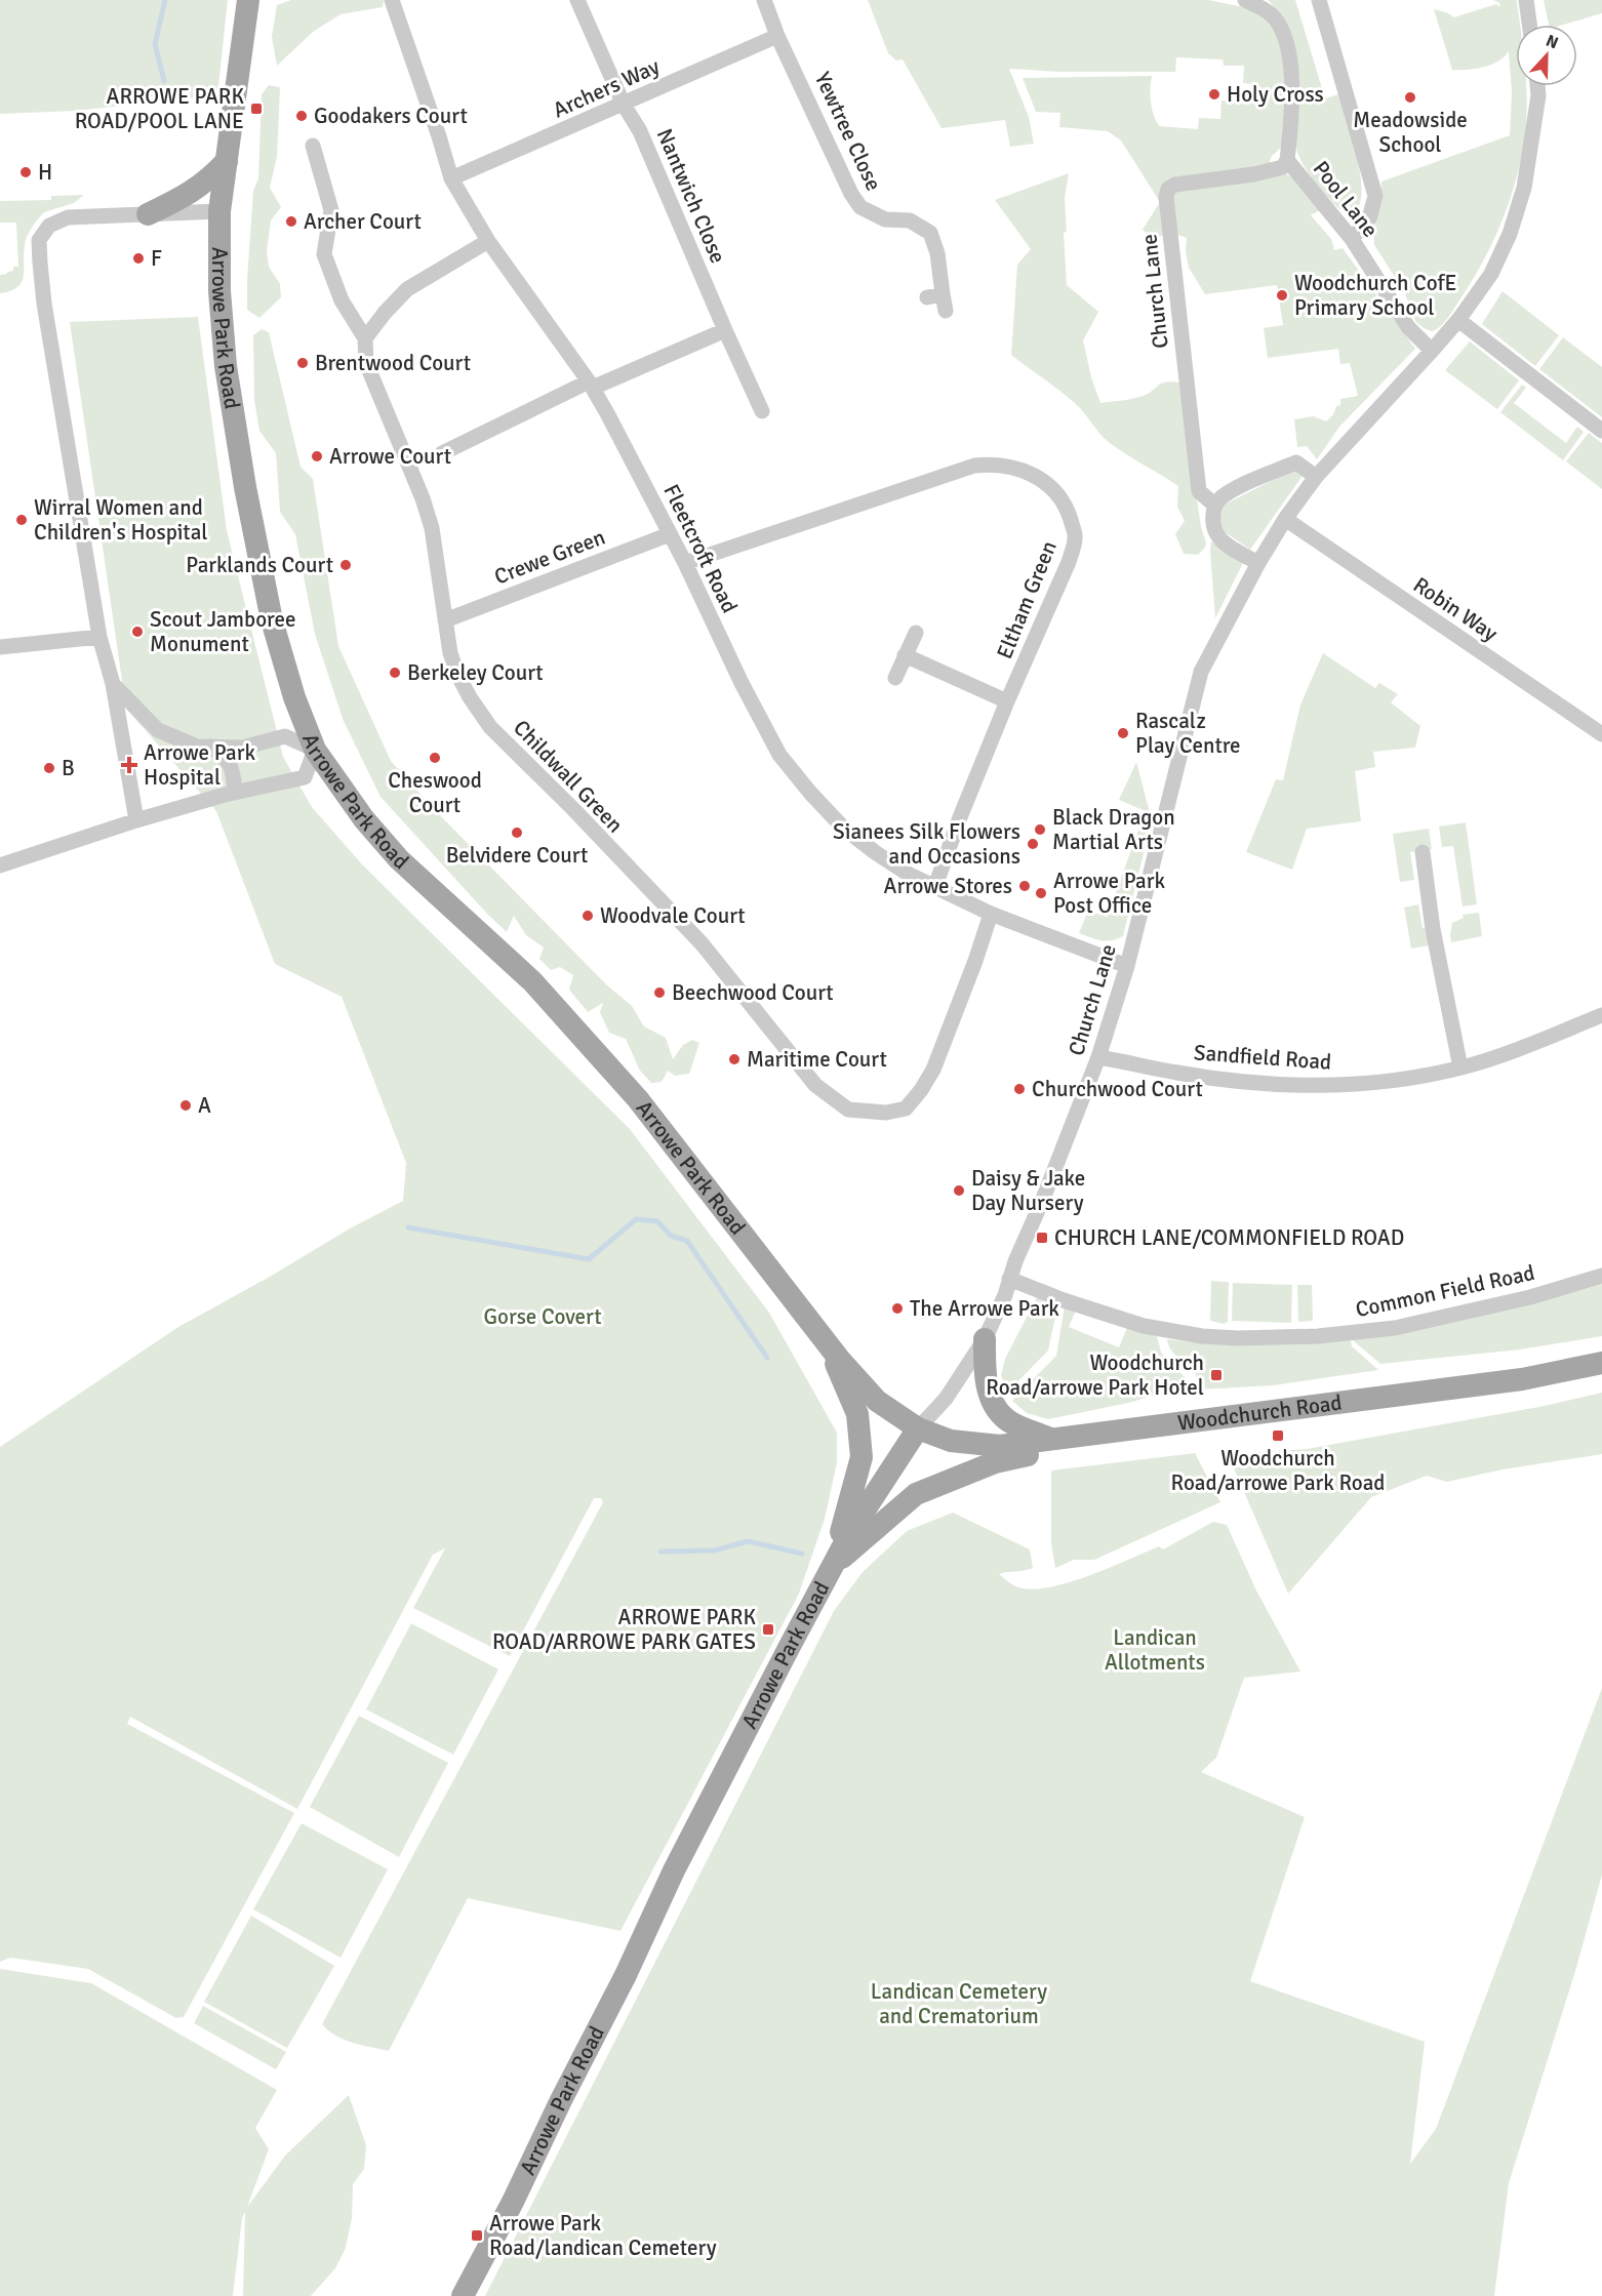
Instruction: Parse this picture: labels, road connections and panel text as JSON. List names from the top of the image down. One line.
{"streets":{"main road":["Arrowe Park Road","Woodchurch Road"],"street":["Archers Way","Yewtree Close","Nantwich Close","Pool Lane","Church Lane","Fleetcroft Road","Crewe Green","Eltham Green","Robin Way","Childwall Green","Sandfield Road","Common Field Road"]},"crossings":[["Archers Way","Yewtree Close"],["Archers Way","Nantwich Close"],["Archers Way","Fleetcroft Road"],["Pool Lane","Church Lane"],["Church Lane","Arrowe Park Road"],["Church Lane","Fleetcroft Road"],["Church Lane","Robin Way"],["Church Lane","Sandfield Road"],["Church Lane","Common Field Road"],["Church Lane","Woodchurch Road"],["Arrowe Park Road","Woodchurch Road"],["Fleetcroft Road","Crewe Green"],["Fleetcroft Road","Eltham Green"],["Fleetcroft Road","Childwall Green"],["Crewe Green","Childwall Green"]],"parks":["Gorse Covert","Landican Allotments","Landican Cemetery and Crematorium"],"places":{"other":["Holy Cross","Meadowside School","Goodakers Court","H","Archer Court","F","Woodchurch CofE Primary School","Brentwood Court","Arrowe Court","Wirral Women and Children's Hospital","Parklands Court","Scout Jamboree Monument","Berkeley Court","Rascalz Play Centre","Cheswood Court","B","Black Dragon Martial Arts","Belvidere Court","Sianees Silk Flowers and Occasions","Arrowe Stores","Arrowe Park Post Office","Woodvale Court","Beechwood Court","Maritime Court","Churchwood Court","A","Daisy & Jake Day Nursery","The Arrowe Park"],"transit":["ARROWE PARK ROAD/POOL LANE","CHURCH LANE/COMMONFIELD ROAD","Woodchurch Road/arrowe Park Hotel","Woodchurch Road/arrowe Park Road","ARROWE PARK ROAD/ARROWE PARK GATES","Arrowe Park Road/landican Cemetery"],"health":["Arrowe Park Hospital"]},"north":"top"}
